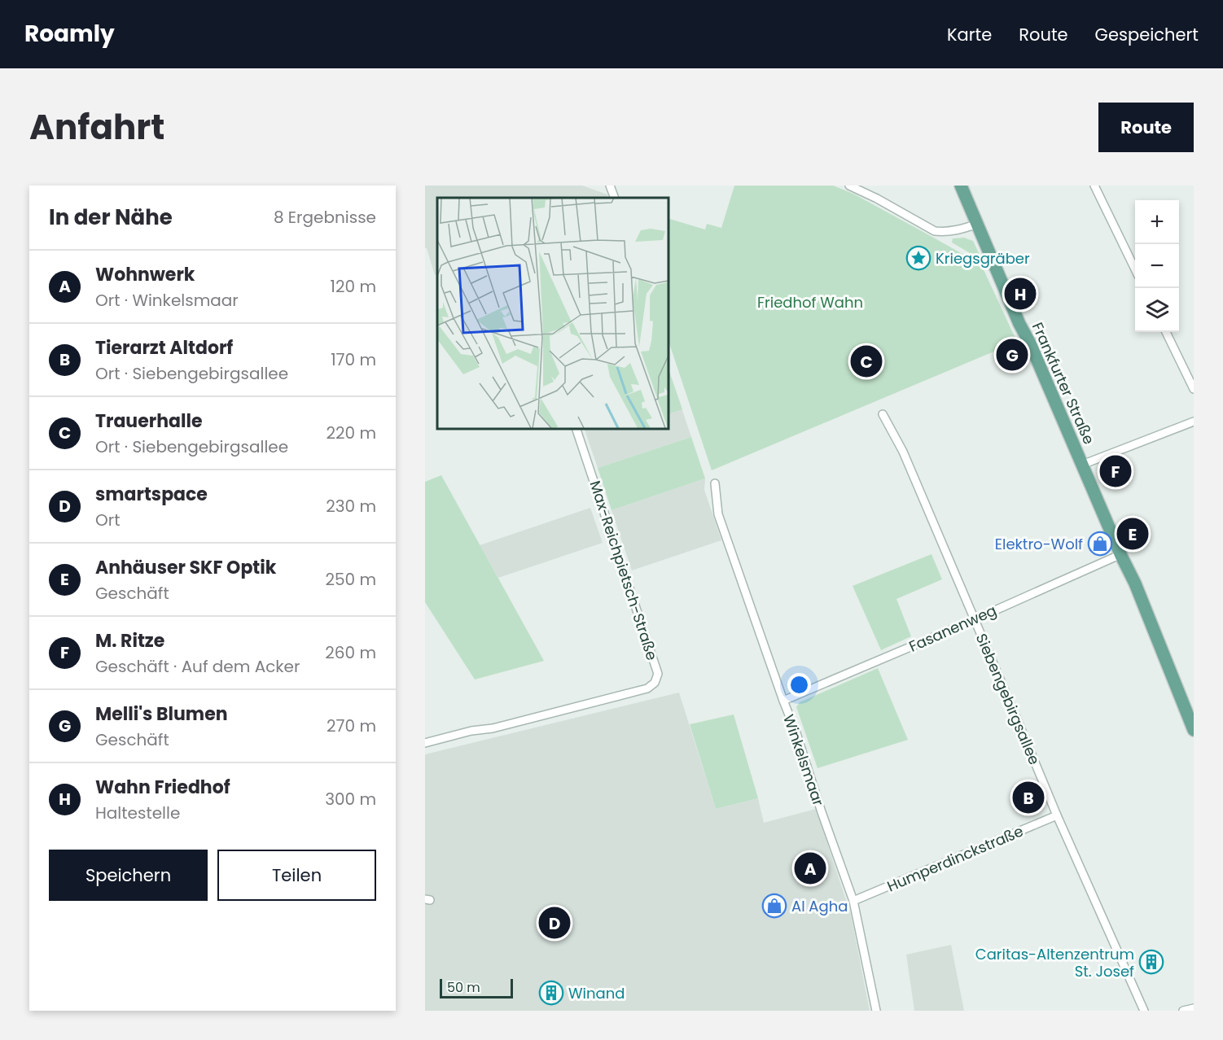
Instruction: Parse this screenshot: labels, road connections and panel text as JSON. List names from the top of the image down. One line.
{"streets":{"main road":["Frankfurter Straße"],"street":["Max-Reichpietsch-Straße","Fasanenweg","Siebengebirgsallee","Winkelsmaar","Humperdinckstraße"]},"crossings":[["Frankfurter Straße","Fasanenweg"],["Fasanenweg","Siebengebirgsallee"],["Fasanenweg","Winkelsmaar"],["Siebengebirgsallee","Humperdinckstraße"],["Winkelsmaar","Humperdinckstraße"]],"parks":["Friedhof Wahn"],"places":{"place":["Kriegsgräber"],"shop":["Elektro-Wolf","Al Agha"],"building":["Caritas-Altenzentrum St. Josef","Winand"]},"scale_bar":"50 m","page":{"header":"Roamly","nav":["Karte","Route","Gespeichert"],"title":"Anfahrt","buttons":["Route",["Speichern","Teilen"]],"heading":["In der Nähe","8 Ergebnisse"],"map_buttons":["+","−"],"list":[{"mark":"A","name":"Wohnwerk","note":"Ort · Winkelsmaar","value":"120 m"},{"mark":"B","name":"Tierarzt Altdorf","note":"Ort · Siebengebirgsallee","value":"170 m"},{"mark":"C","name":"Trauerhalle","note":"Ort · Siebengebirgsallee","value":"220 m"},{"mark":"D","name":"smartspace","note":"Ort","value":"230 m"},{"mark":"E","name":"Anhäuser SKF Optik","note":"Geschäft","value":"250 m"},{"mark":"F","name":"M. Ritze","note":"Geschäft · Auf dem Acker","value":"260 m"},{"mark":"G","name":"Melli's Blumen","note":"Geschäft","value":"270 m"},{"mark":"H","name":"Wahn Friedhof","note":"Haltestelle","value":"300 m"}],"pins":["H","G","C","F","E","B","A","D"],"scale":"50 m"}}
